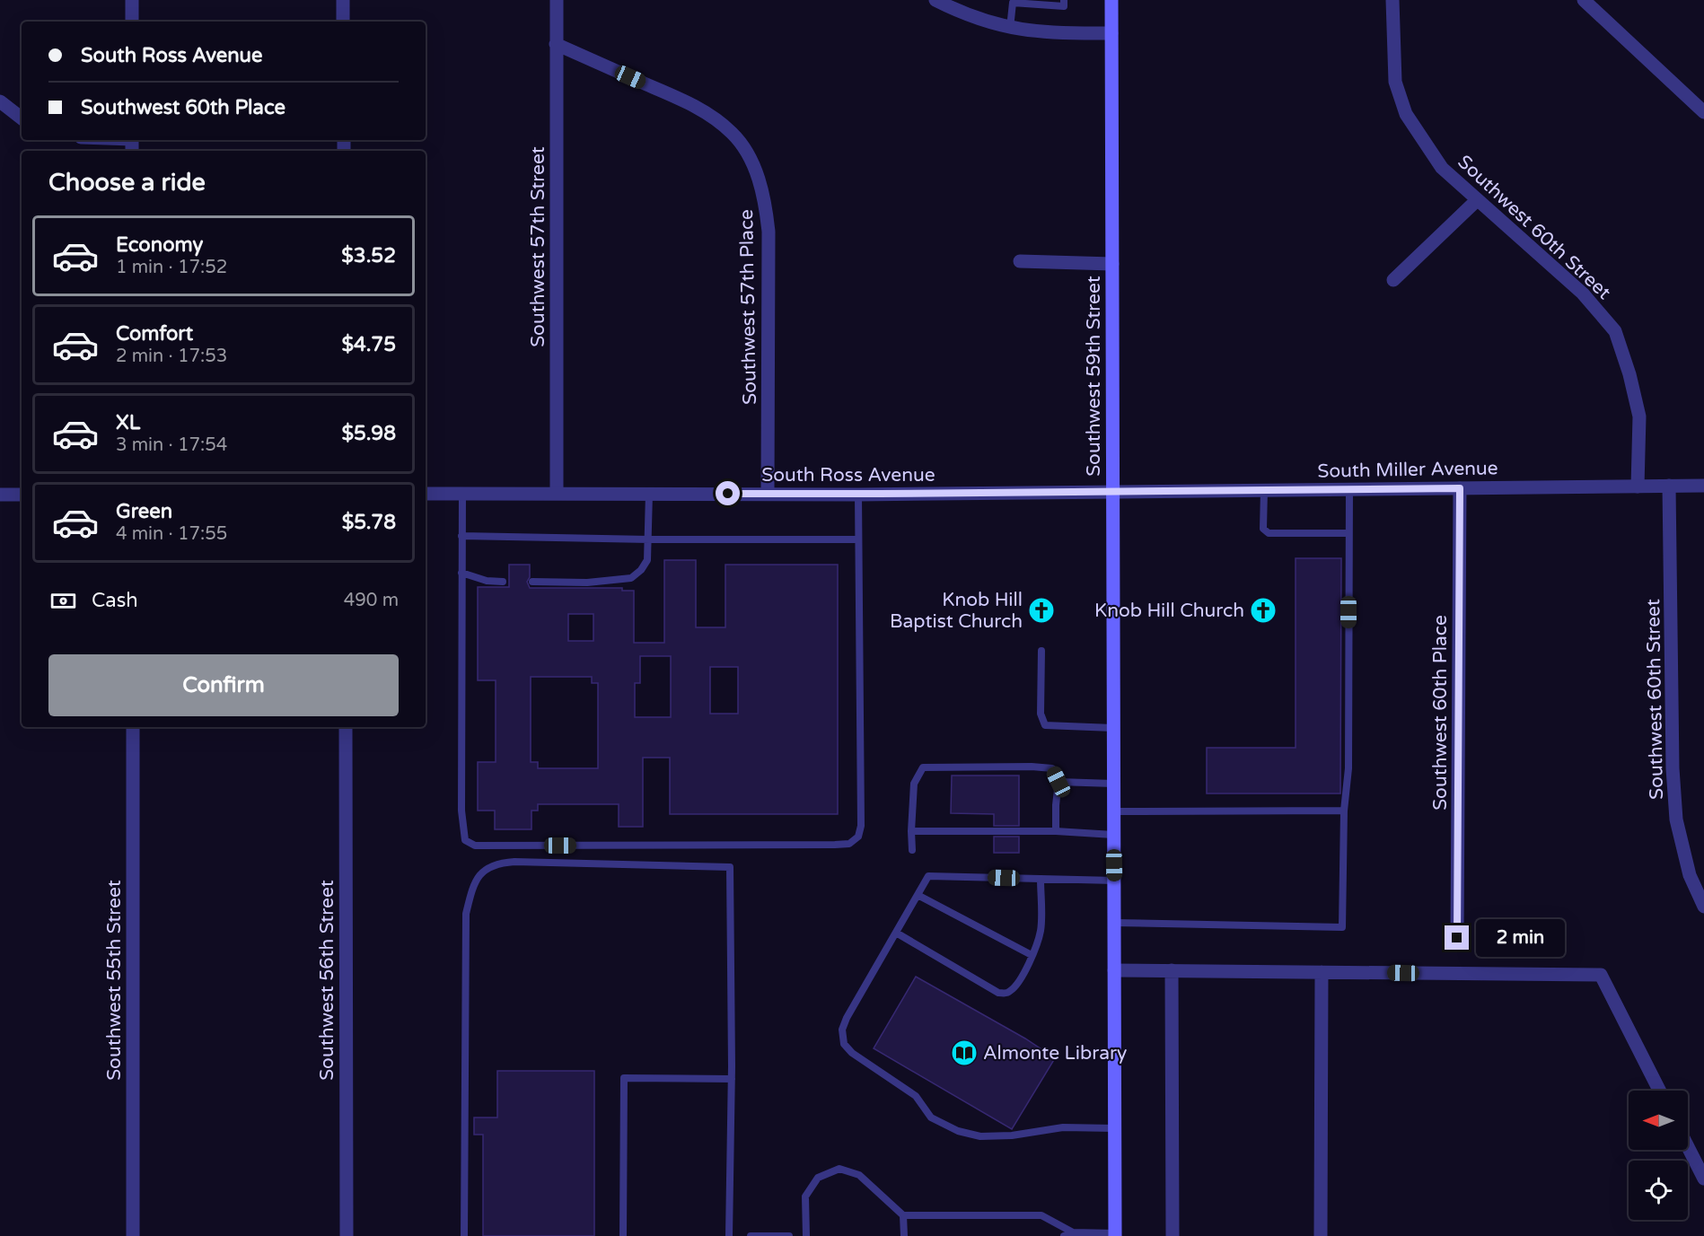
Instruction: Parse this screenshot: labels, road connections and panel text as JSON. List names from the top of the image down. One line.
{"streets":{"main road":["Southwest 59th Street"],"street":["Southwest 60th Street","Southwest 57th Street","Southwest 57th Place","South Miller Avenue","South Ross Avenue","Southwest 60th Place","Southwest 55th Street","Southwest 56th Street"]},"crossings":[["Southwest 60th Street","South Miller Avenue"],["Southwest 57th Street","Southwest 57th Place"],["Southwest 57th Street","South Ross Avenue"],["Southwest 57th Place","South Ross Avenue"],["Southwest 59th Street","South Miller Avenue"],["Southwest 59th Street","South Ross Avenue"],["South Miller Avenue","South Ross Avenue"],["South Miller Avenue","Southwest 60th Place"]],"places":{"church":["Knob Hill Baptist Church","Knob Hill Church"],"library":["Almonte Library"]},"north":"left","page":{"banner":["South Ross Avenue","Southwest 60th Place"],"heading":"Choose a ride","list":[{"name":"Economy","note":"1 min · 17:52","value":"$3.52"},{"name":"Comfort","note":"2 min · 17:53","value":"$4.75"},{"name":"XL","note":"3 min · 17:54","value":"$5.98"},{"name":"Green","note":"4 min · 17:55","value":"$5.78"}],"pay":["Cash","490 m"],"buttons":"Confirm","bubble":"2 min"}}
